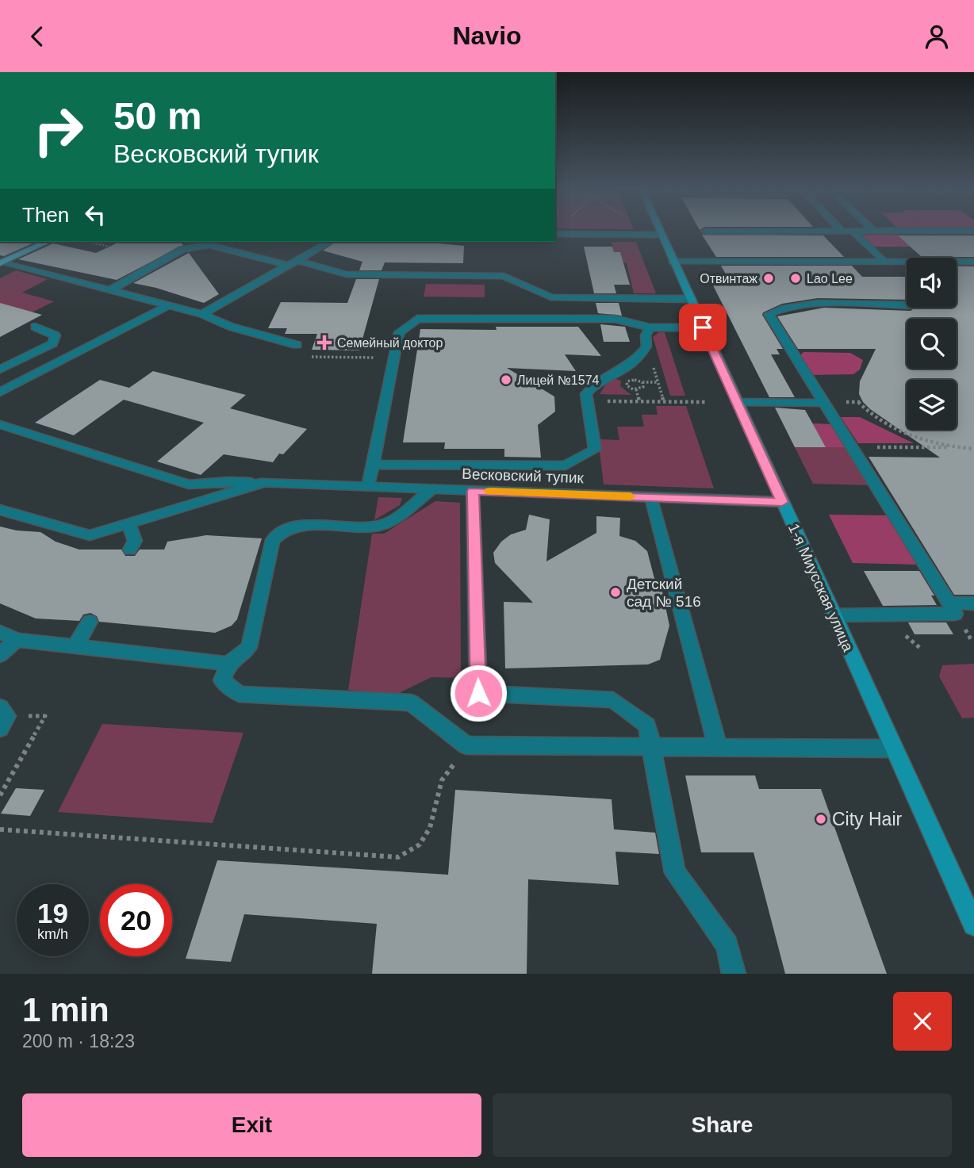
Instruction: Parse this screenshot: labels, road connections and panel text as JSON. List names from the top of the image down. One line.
{"streets":{"street":["Весковский тупик","1-я Миусская улица"]},"crossings":[["Весковский тупик","1-я Миусская улица"]],"places":{"other":["Отвинтаж","Lao Lee","Лицей №1574","Детский сад № 516","City Hair"],"health":["Семейный доктор"]},"page":{"header":"Navio","turn":["50 m","Весковский тупик"],"then":"Then","speed":"19 km/h","limit":"20","heading":["1 min","200 m · 18:23"],"buttons":["Exit","Share"]}}
